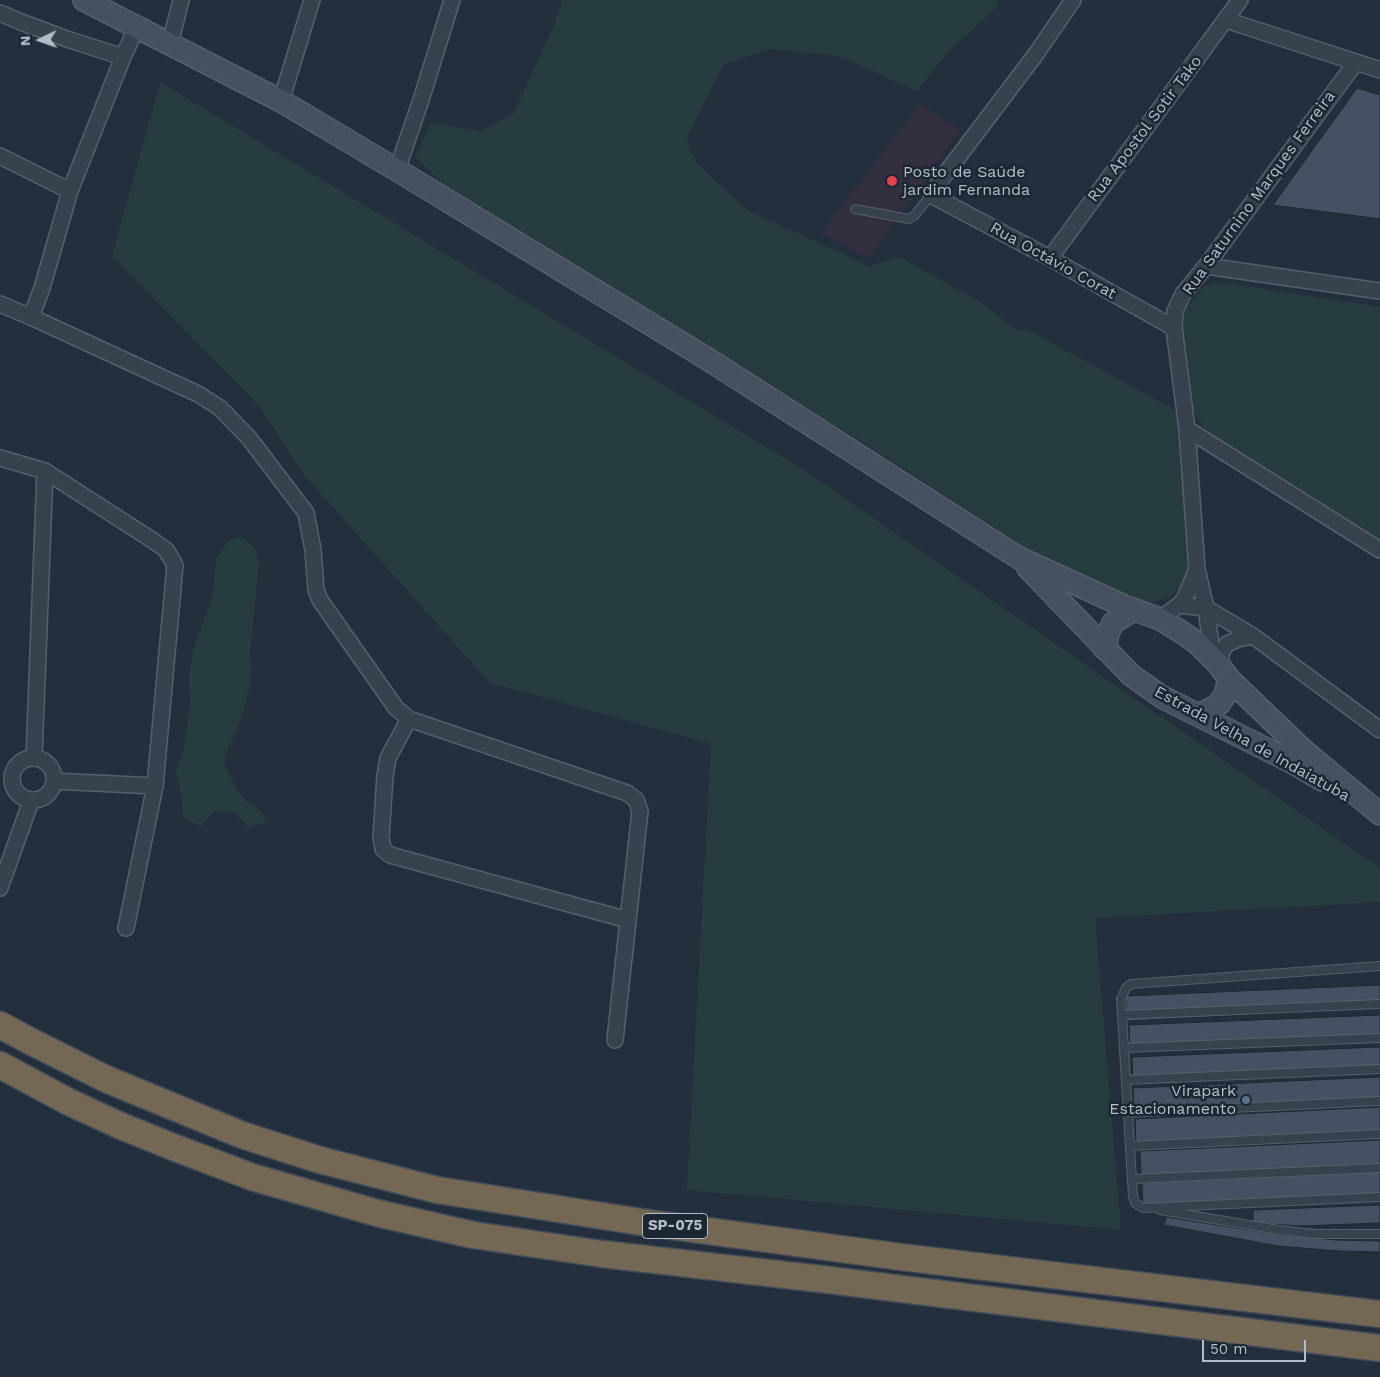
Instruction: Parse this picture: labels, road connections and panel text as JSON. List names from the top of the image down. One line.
{"streets":{"highway":["SP-075"],"main road":["Estrada Velha de Indaiatuba"],"street":["Rua Apostol Sotir Tako","Rua Saturnino Marques Ferreira","Rua Octávio Corat"]},"crossings":[["Rua Apostol Sotir Tako","Rua Octávio Corat"],["Rua Saturnino Marques Ferreira","Rua Octávio Corat"],["Rua Saturnino Marques Ferreira","Estrada Velha de Indaiatuba"]],"places":["Posto de Saúde jardim Fernanda","Virapark Estacionamento"],"scale_bar":"50 m","north":"left"}
